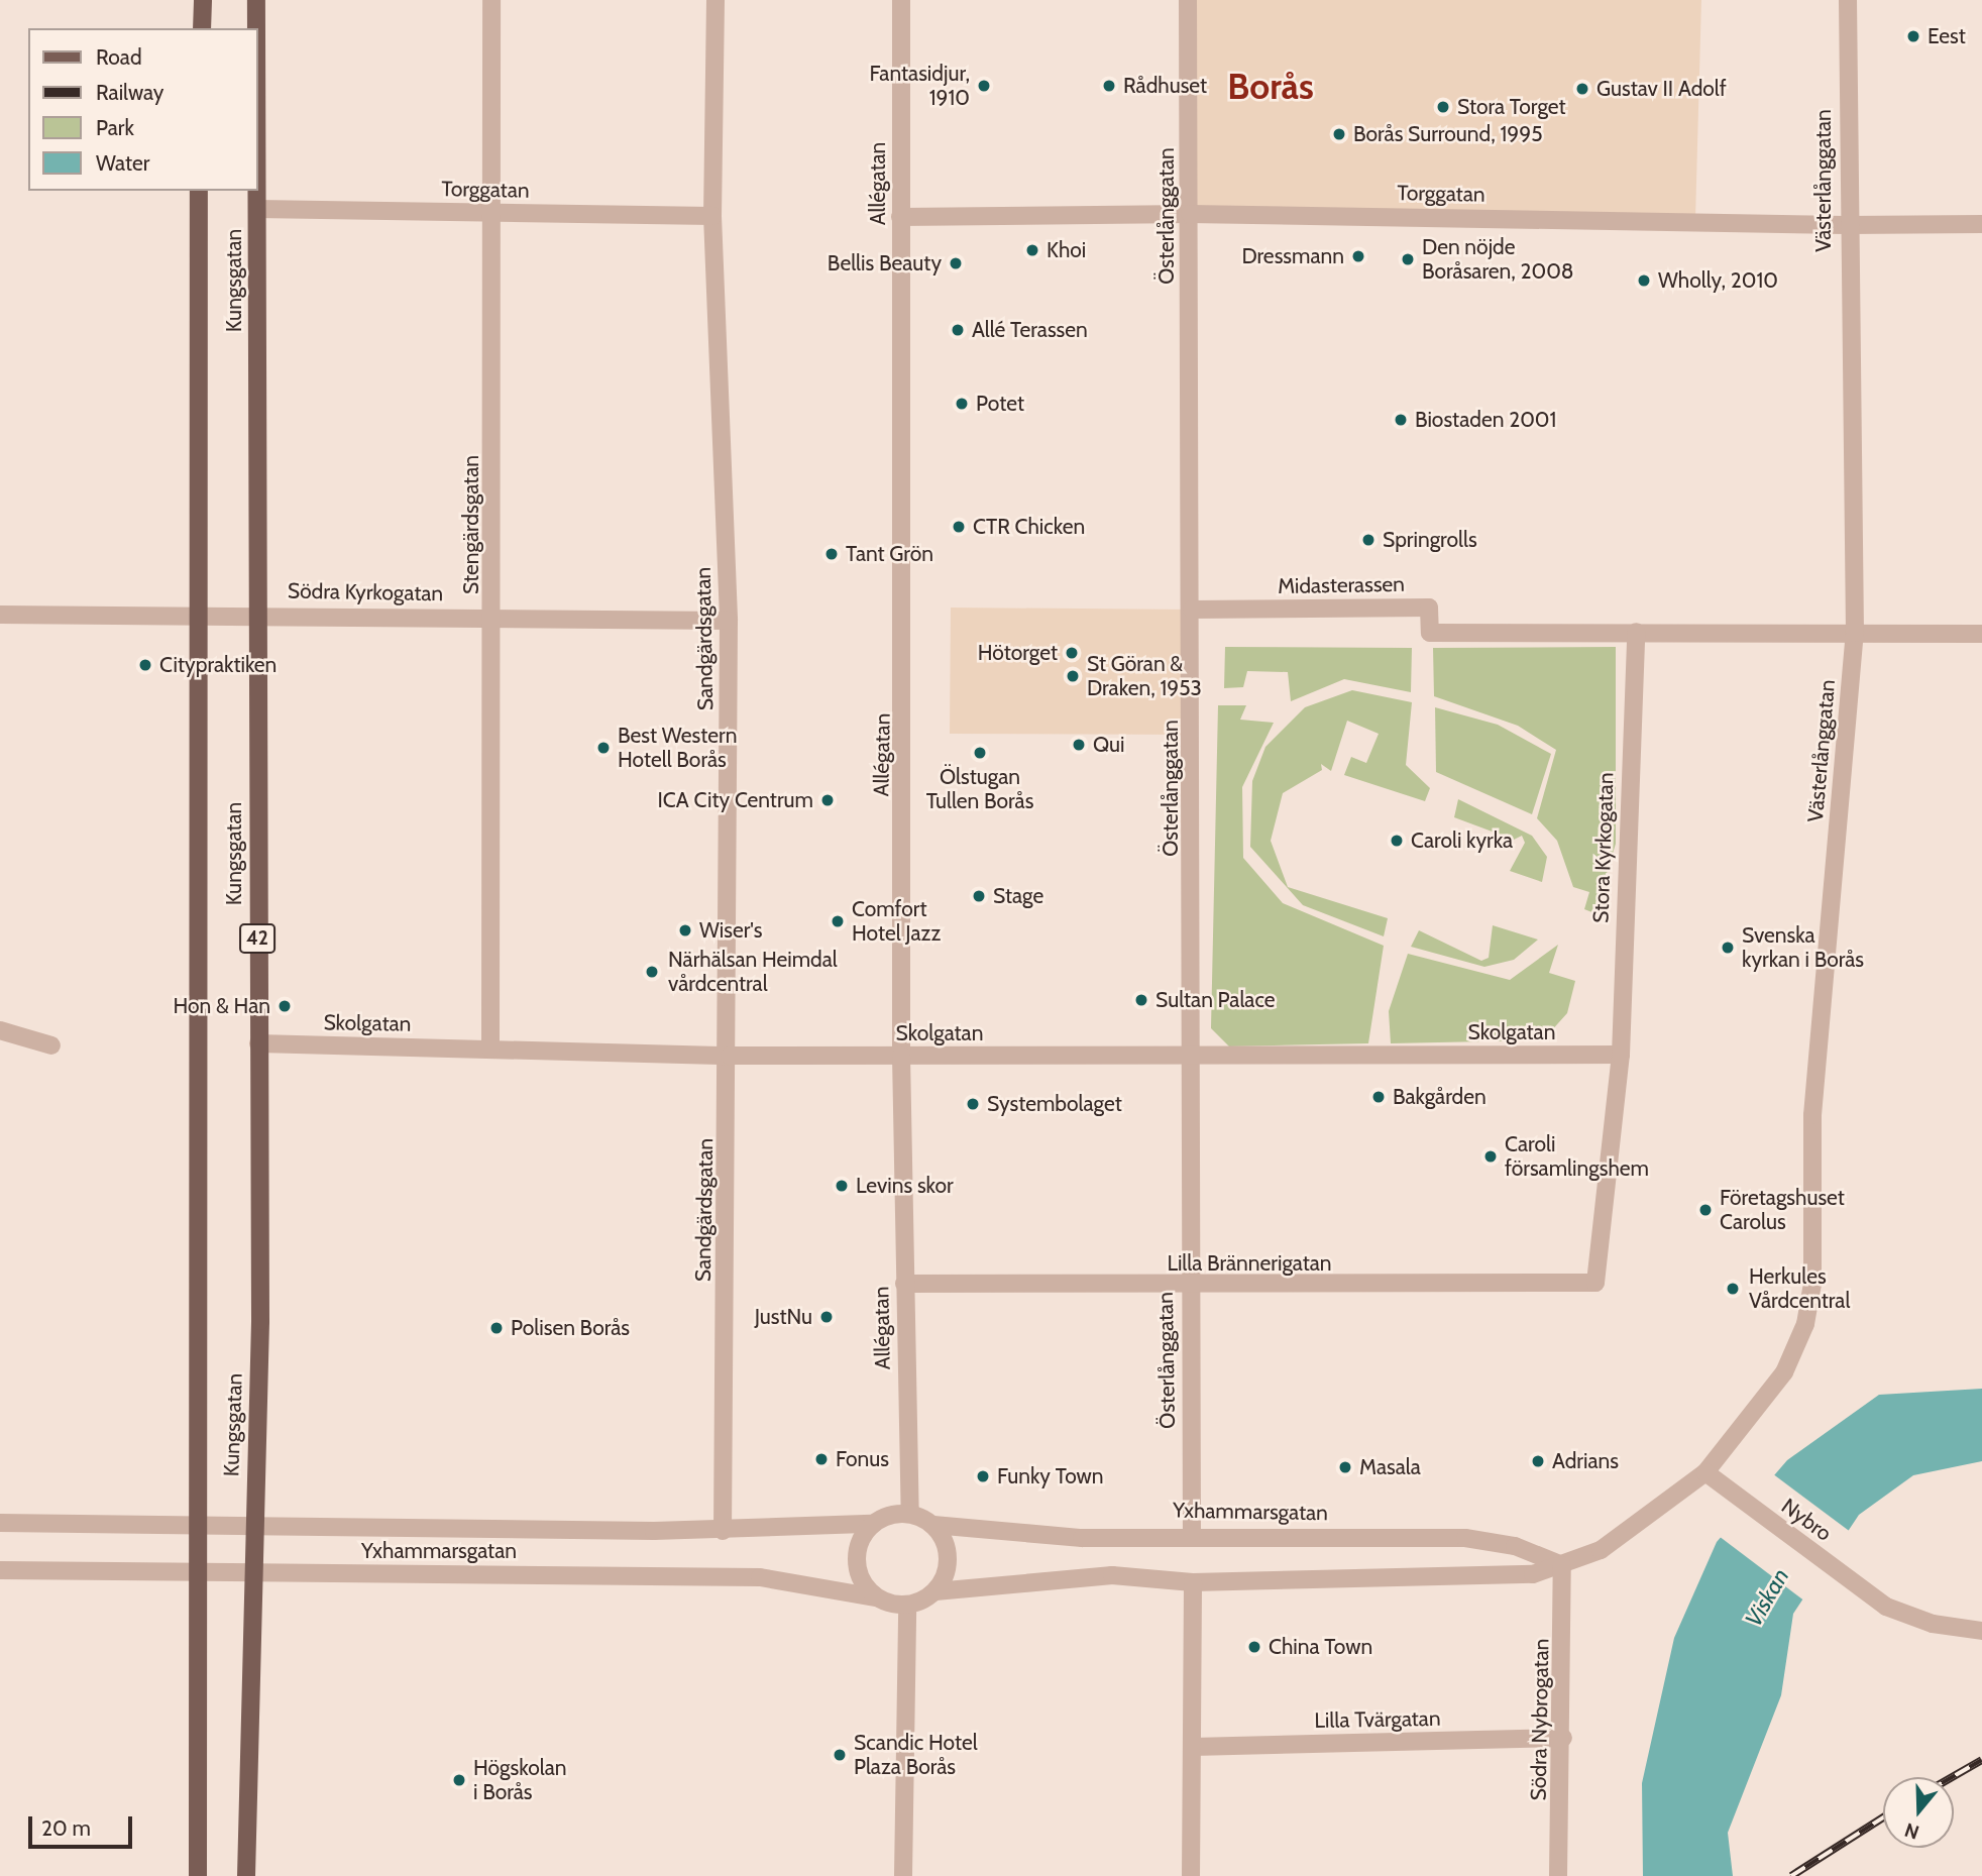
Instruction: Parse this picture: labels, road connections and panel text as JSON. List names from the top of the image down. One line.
{"streets":{"main road":["Kungsgatan","42"],"street":["Västerlånggatan","Allégatan","Torggatan","Österlånggatan","Stengärdsgatan","Midasterassen","Södra Kyrkogatan","Sandgärdsgatan","Stora Kyrkogatan","Skolgatan","Lilla Brännerigatan","Yxhammarsgatan","Nybro","Lilla Tvärgatan","Södra Nybrogatan"]},"crossings":[["Västerlånggatan","Torggatan"],["Västerlånggatan","Nybro"],["Allégatan","Torggatan"],["Allégatan","Skolgatan"],["Allégatan","Lilla Brännerigatan"],["Allégatan","Yxhammarsgatan"],["Torggatan","Österlånggatan"],["Torggatan","Kungsgatan"],["Torggatan","Stengärdsgatan"],["Torggatan","Sandgärdsgatan"],["Österlånggatan","Midasterassen"],["Österlånggatan","Skolgatan"],["Österlånggatan","Lilla Brännerigatan"],["Österlånggatan","Yxhammarsgatan"],["Kungsgatan","Södra Kyrkogatan"],["Kungsgatan","Skolgatan"],["Kungsgatan","Yxhammarsgatan"],["Stengärdsgatan","Södra Kyrkogatan"],["Stengärdsgatan","Skolgatan"],["Midasterassen","Stora Kyrkogatan"],["Södra Kyrkogatan","Sandgärdsgatan"],["Sandgärdsgatan","Skolgatan"],["Sandgärdsgatan","Yxhammarsgatan"],["Stora Kyrkogatan","Skolgatan"],["Stora Kyrkogatan","Lilla Brännerigatan"],["Yxhammarsgatan","Södra Nybrogatan"],["Lilla Tvärgatan","Södra Nybrogatan"]],"districts":["Borås"],"water":["Viskan"],"places":["Eest","Fantasidjur, 1910","Rådhuset","Gustav II Adolf","Stora Torget","Borås Surround, 1995","Khoi","Dressmann","Den nöjde Boråsaren, 2008","Bellis Beauty","Wholly, 2010","Allé Terassen","Potet","Biostaden 2001","CTR Chicken","Springrolls","Tant Grön","Hötorget","Citypraktiken","St Göran & Draken, 1953","Qui","Best Western Hotell Borås","Ölstugan Tullen Borås","ICA City Centrum","Caroli kyrka","Stage","Comfort Hotel Jazz","Wiser's","Svenska kyrkan i Borås","Närhälsan Heimdal vårdcentral","Sultan Palace","Hon & Han","Bakgården","Systembolaget","Caroli församlingshem","Levins skor","Företagshuset Carolus","Herkules Vårdcentral","JustNu","Polisen Borås","Fonus","Adrians","Masala","Funky Town","China Town","Scandic Hotel Plaza Borås","Högskolan i Borås"],"legend":["Road","Railway","Park","Water"],"scale_bar":"20 m","north":"bottom"}
